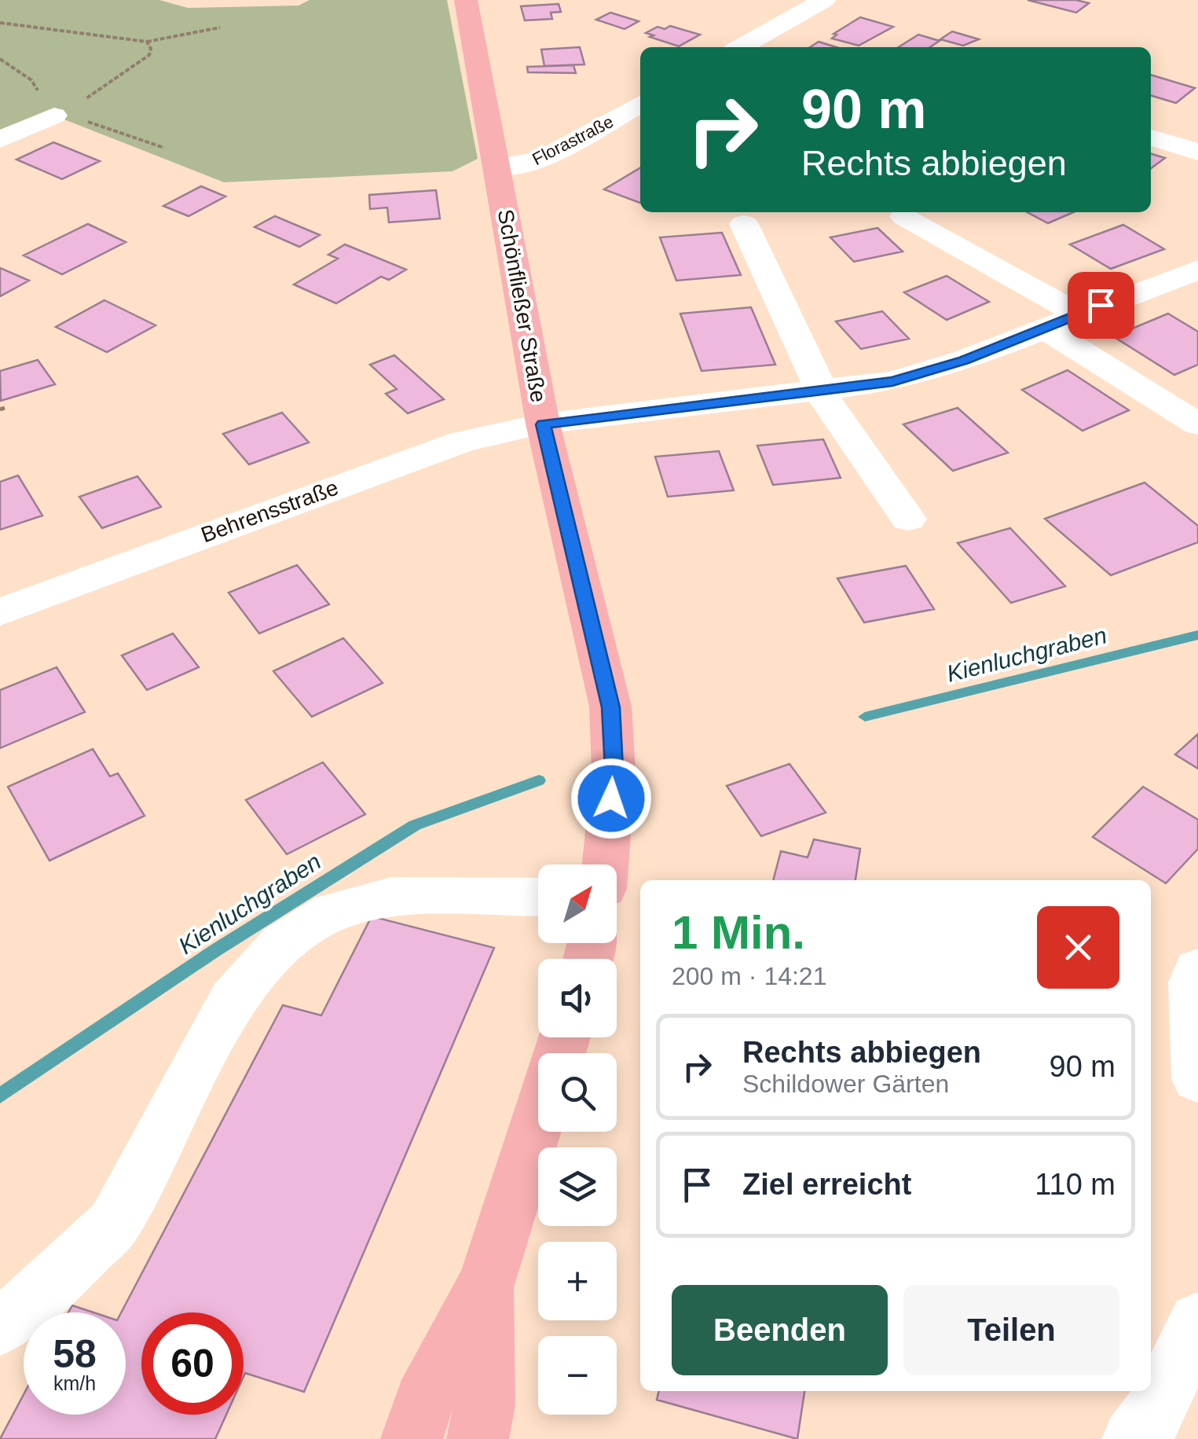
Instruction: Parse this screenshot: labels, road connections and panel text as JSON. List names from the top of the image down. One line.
{"streets":{"main road":["Schönfließer Straße"],"street":["Florastraße","Behrensstraße"]},"crossings":[["Florastraße","Schönfließer Straße"],["Schönfließer Straße","Behrensstraße"]],"water":["Kienluchgraben"],"north":"top right","page":{"turn":["90 m","Rechts abbiegen"],"map_buttons":["+","−"],"heading":["1 Min.","200 m · 14:21"],"list":[{"name":"Rechts abbiegen","note":"Schildower Gärten","value":"90 m"},{"name":"Ziel erreicht","value":"110 m"}],"buttons":["Beenden","Teilen"],"speed":"58 km/h","limit":"60"}}
